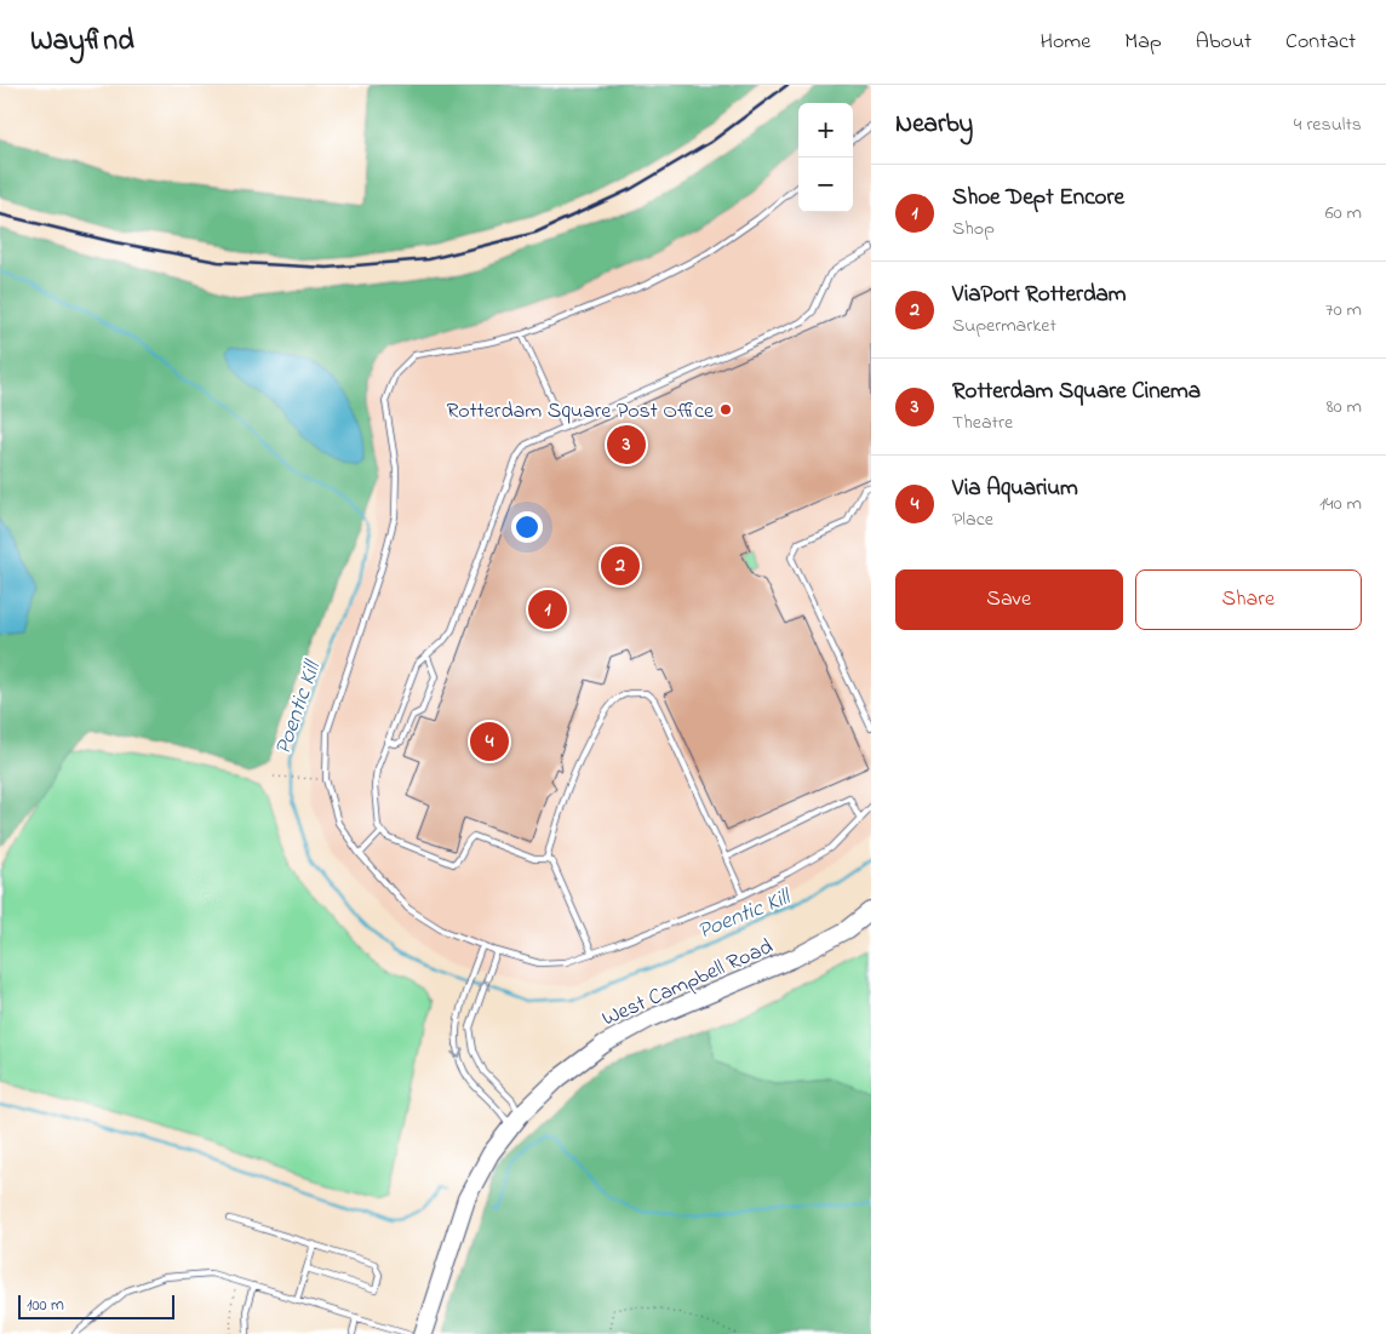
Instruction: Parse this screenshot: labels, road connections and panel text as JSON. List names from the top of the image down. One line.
{"streets":{"main road":["West Campbell Road"]},"water":["Poentic Kill"],"places":["Rotterdam Square Post Office"],"scale_bar":"100 m","page":{"header":"Wayfind","nav":["Home","Map","About","Contact"],"heading":["Nearby","4 results"],"map_buttons":["+","−"],"list":[{"mark":"1","name":"Shoe Dept Encore","note":"Shop","value":"60 m"},{"mark":"2","name":"ViaPort Rotterdam","note":"Supermarket","value":"70 m"},{"mark":"3","name":"Rotterdam Square Cinema","note":"Theatre","value":"80 m"},{"mark":"4","name":"Via Aquarium","note":"Place","value":"140 m"}],"pins":["3","2","1","4"],"buttons":["Save","Share"],"scale":"100 m"}}
